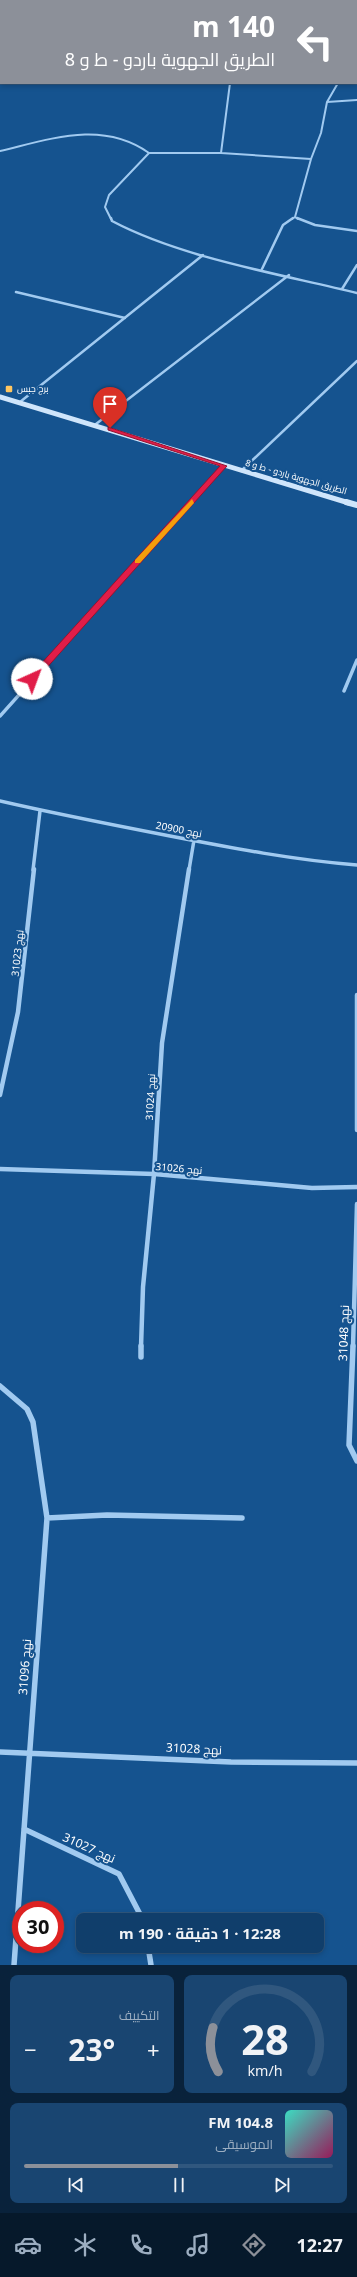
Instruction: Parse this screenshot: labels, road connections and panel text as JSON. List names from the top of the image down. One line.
{"streets":{"main road":["الطريق الجهوية باردو - ط و 8"],"street":["نهج 20900","نهج 31023","نهج 31024","نهج 31026","نهج 31048","نهج 31096","نهج 31028","نهج 31027"]},"crossings":[["نهج 20900","نهج 31023"],["نهج 20900","نهج 31024"],["نهج 31024","نهج 31026"],["نهج 31096","نهج 31028"],["نهج 31096","نهج 31027"]],"places":{"transit":["برج جبس"]},"page":{"turn":["140 m","الطريق الجهوية باردو - ط و 8"],"limit":"30","trip":"12:28 · 1 دقيقة · 190 m","tile":"التكييف","heat":["−","23°","+"],"song":["104.8 FM","الموسيقى"],"tabs":"12:27","gauge":["28","km/h"]}}
